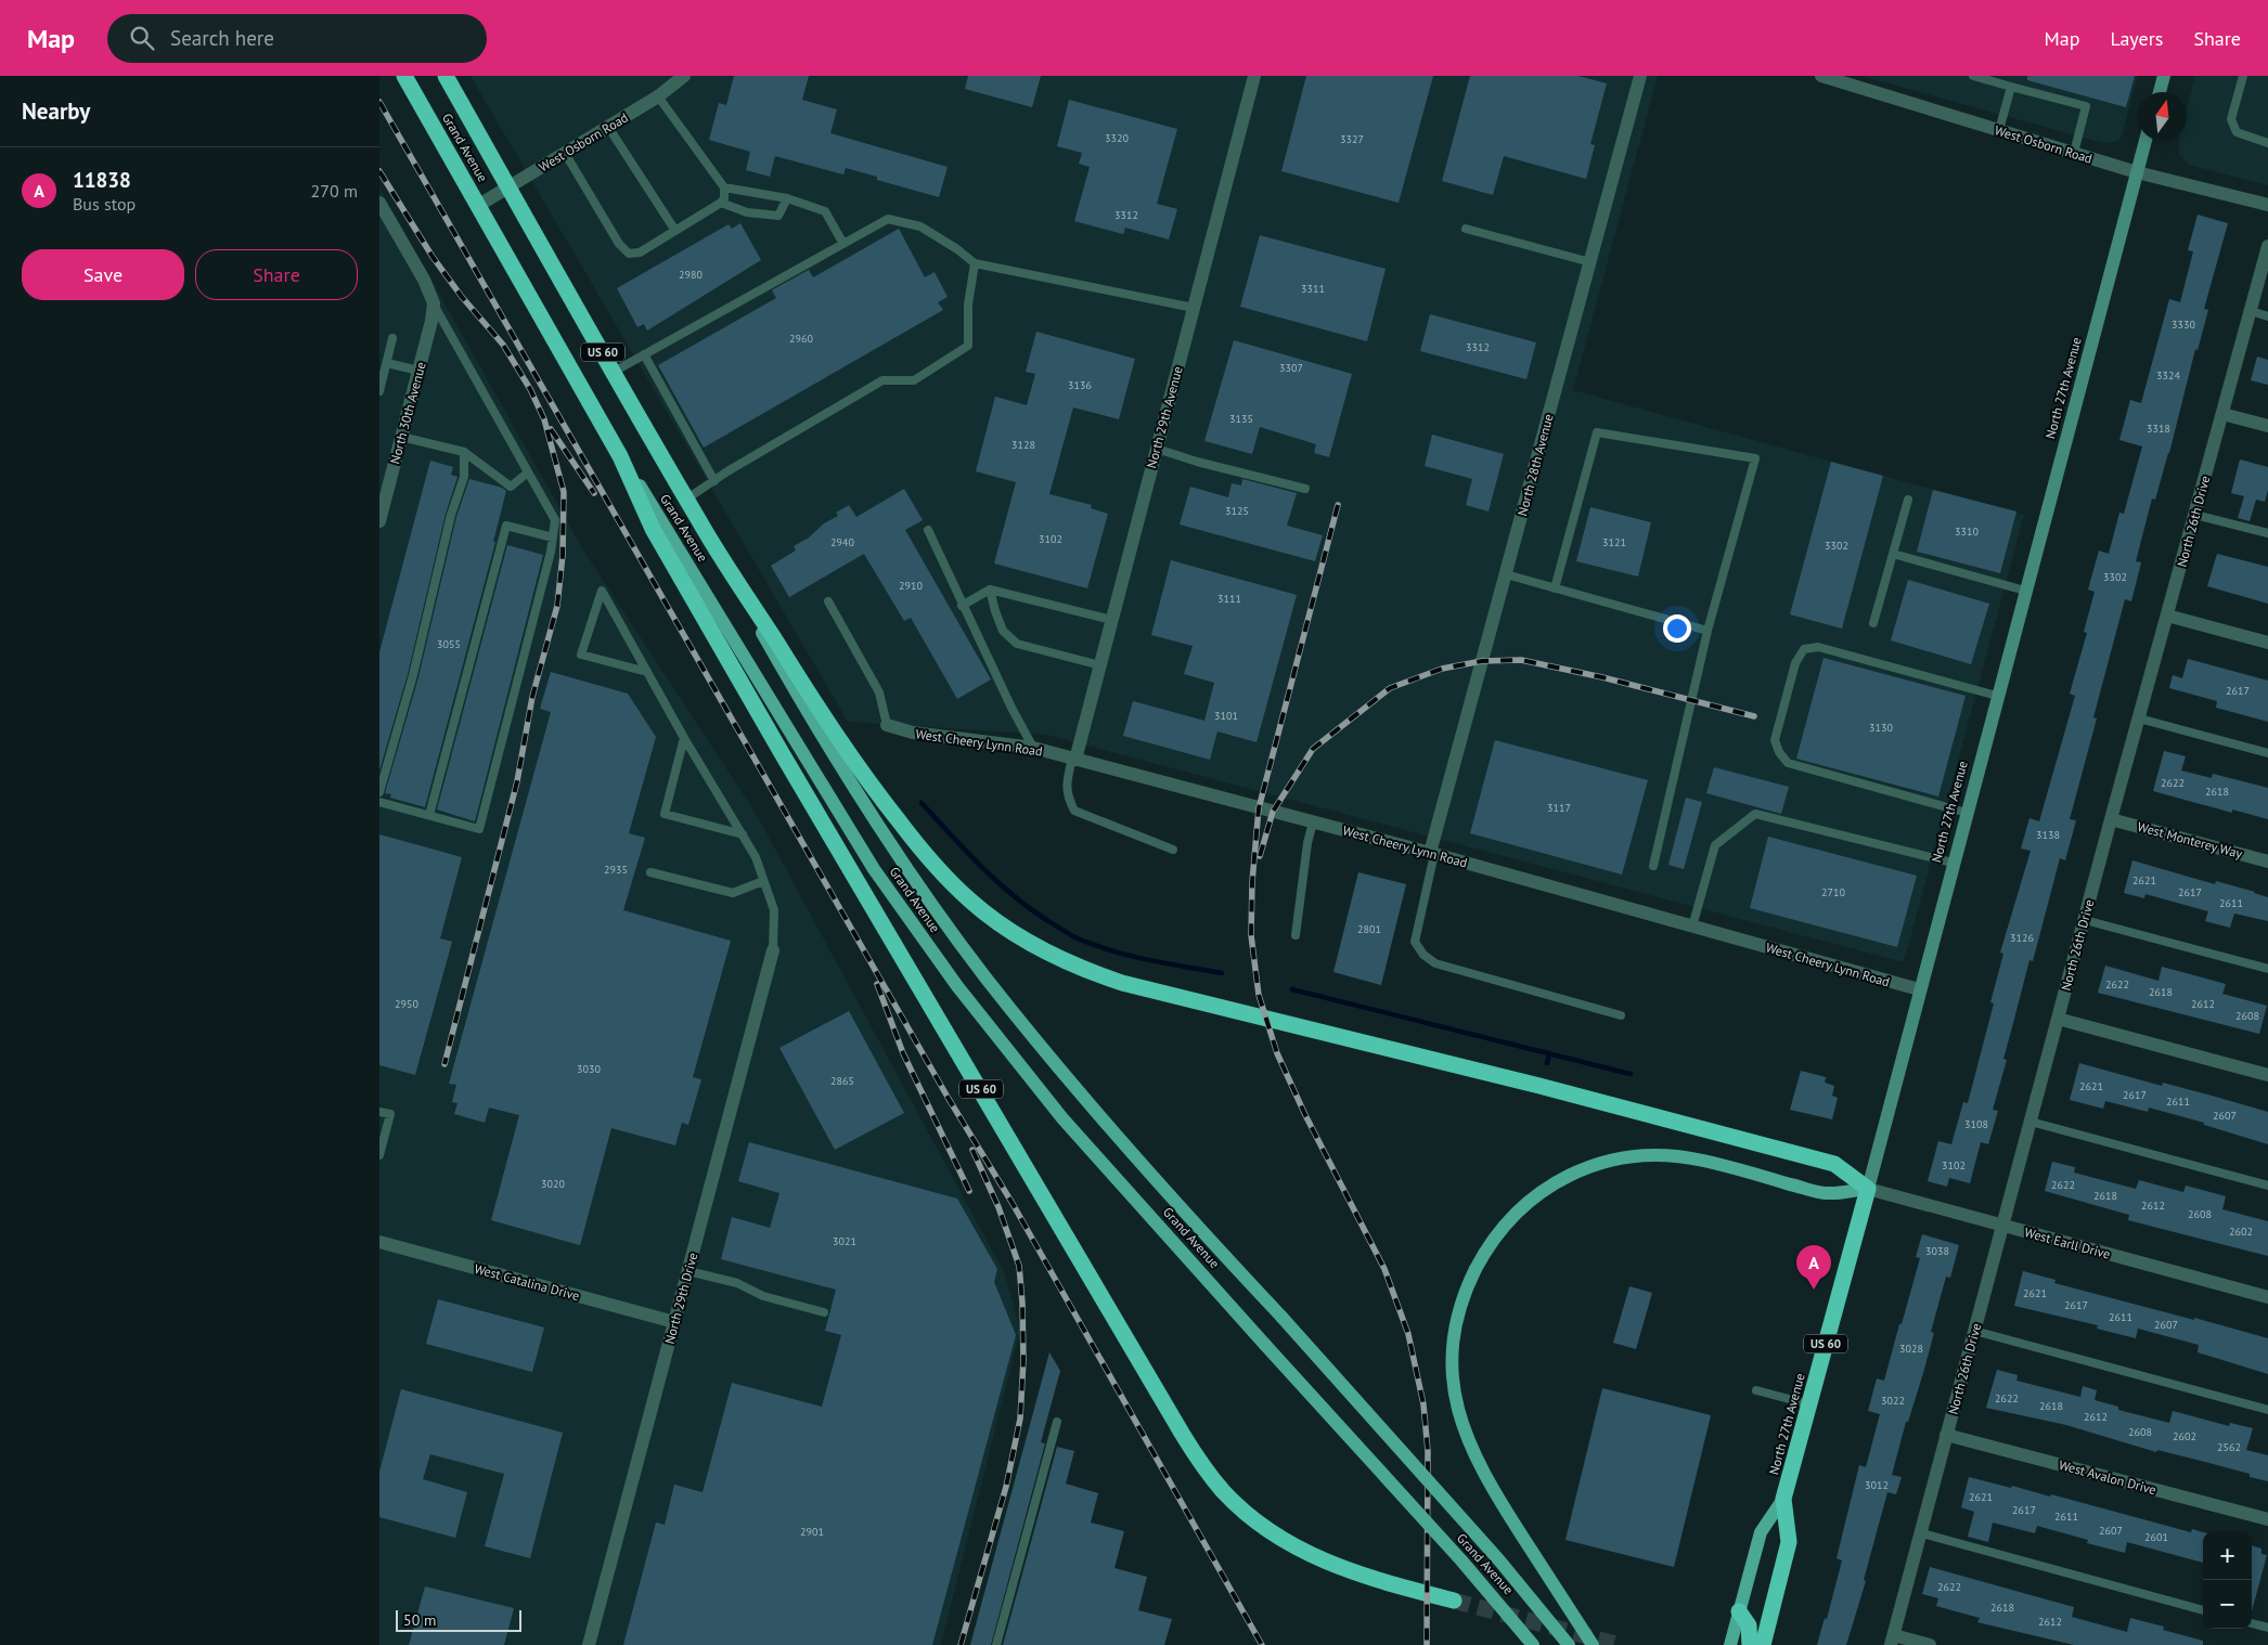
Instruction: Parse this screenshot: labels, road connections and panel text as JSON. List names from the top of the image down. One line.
{"streets":{"highway":["Grand Avenue","US 60","North 27th Avenue"],"street":["West Osborn Road","North 30th Avenue","North 29th Avenue","North 28th Avenue","North 26th Drive","West Cheery Lynn Road","West Monterey Way","West Earll Drive","West Catalina Drive","North 29th Drive","West Avalon Drive"]},"crossings":[["West Osborn Road","Grand Avenue"],["West Osborn Road","North 27th Avenue"],["Grand Avenue","US 60"],["US 60","North 27th Avenue"],["US 60","West Earll Drive"],["North 27th Avenue","West Cheery Lynn Road"],["North 27th Avenue","West Earll Drive"],["North 29th Avenue","West Cheery Lynn Road"],["North 28th Avenue","West Cheery Lynn Road"],["North 26th Drive","West Monterey Way"],["North 26th Drive","West Earll Drive"],["North 26th Drive","West Avalon Drive"],["West Catalina Drive","North 29th Drive"]],"house_numbers":["3320","3327","3312","2980","3311","3330","2960","3312","3307","3324","3136","3135","3318","3128","3125","3310","3102","2940","3121","3302","3302","2910","3111","3055","2617","3101","3130","2622","2618","3117","3138","2935","2621","2710","2617","2611","2801","3126","2622","2618","2950","2612","2608","3030","2865","2621","2617","2611","2607","3108","3102","3020","2622","2618","2612","2608","2602","3021","3038","2621","2617","2611","2607","3028","2622","3022","2618","2612","2608","2602","2562","3012","2621","2617","2611","2607","2901","2601","2622","2618","2612"],"scale_bar":"50 m","north":"top","page":{"header":"Map","search":"Search here","nav":["Map","Layers","Share"],"heading":"Nearby","list":[{"mark":"A","name":"11838","note":"Bus stop","value":"270 m"}],"buttons":["Save","Share"],"pins":"A","map_buttons":["+","−"],"scale":"50 m"}}
